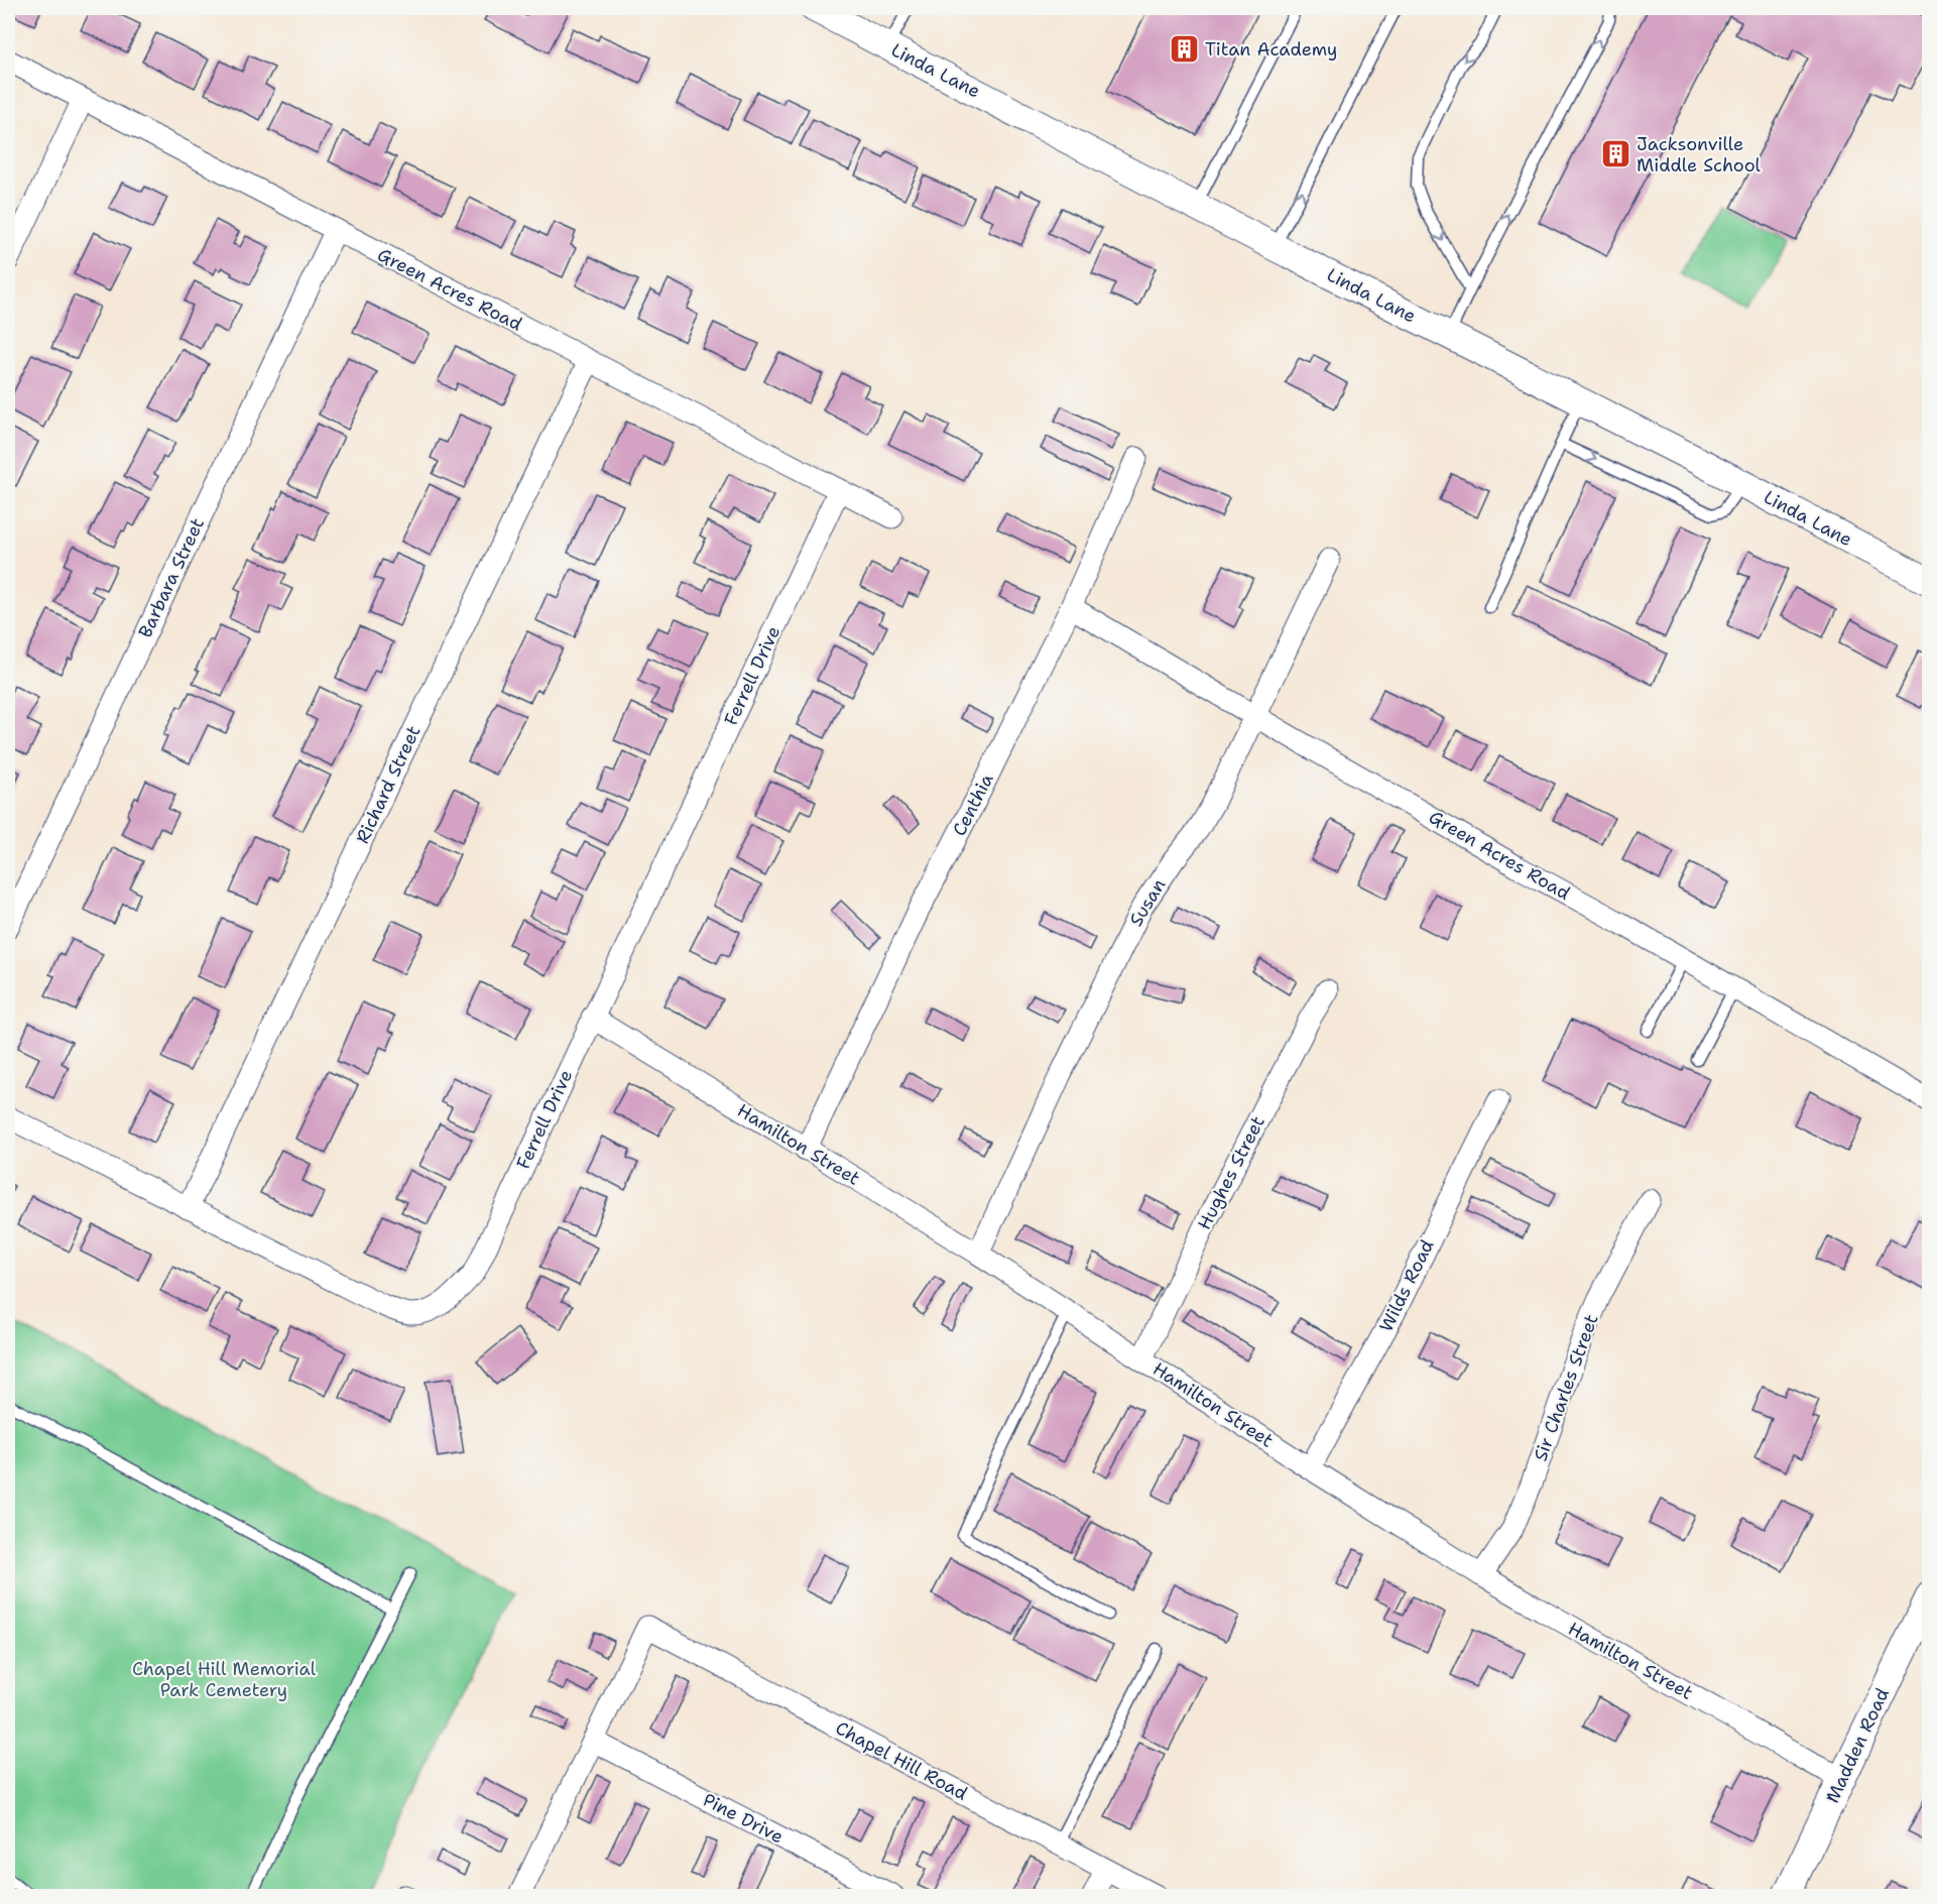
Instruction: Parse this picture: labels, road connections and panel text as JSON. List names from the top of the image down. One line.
{"streets":{"street":["Linda Lane","Green Acres Road","Barbara Street","Ferrell Drive","Richard Street","Centhia","Susan","Hamilton Street","Hughes Street","Wilds Road","Sir Charles Street","Madden Road","Chapel Hill Road","Pine Drive"]},"crossings":[["Green Acres Road","Barbara Street"],["Green Acres Road","Ferrell Drive"],["Green Acres Road","Richard Street"],["Green Acres Road","Centhia"],["Green Acres Road","Susan"],["Ferrell Drive","Richard Street"],["Ferrell Drive","Hamilton Street"],["Centhia","Hamilton Street"],["Susan","Hamilton Street"],["Hamilton Street","Hughes Street"],["Hamilton Street","Wilds Road"],["Hamilton Street","Sir Charles Street"],["Hamilton Street","Madden Road"],["Chapel Hill Road","Pine Drive"]],"parks":["Chapel Hill Memorial Park Cemetery"],"places":{"building":["Titan Academy","Jacksonville Middle School"]}}
